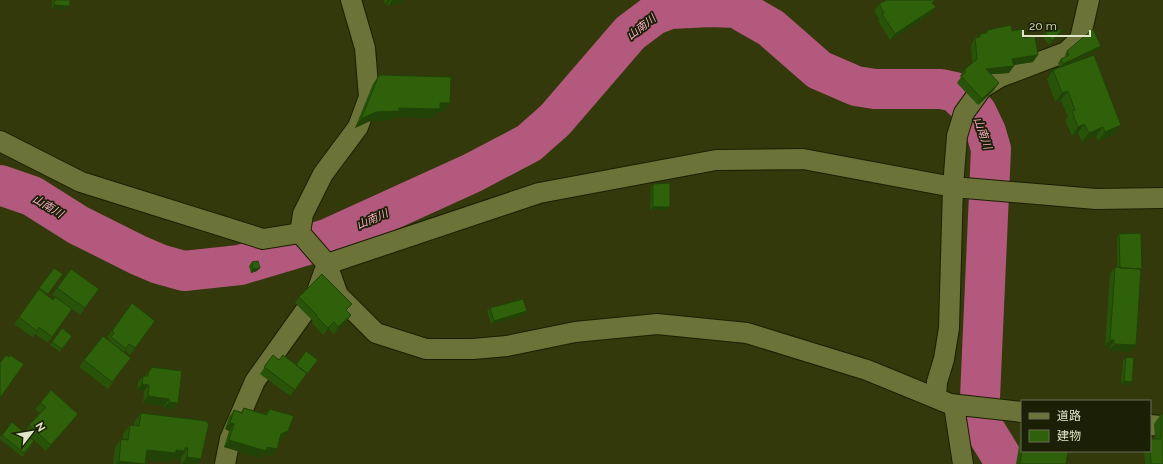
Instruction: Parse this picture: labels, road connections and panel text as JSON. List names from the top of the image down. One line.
{"water":["山南川"],"legend":["道路","建物"],"scale_bar":"20 m","north":"top right"}
